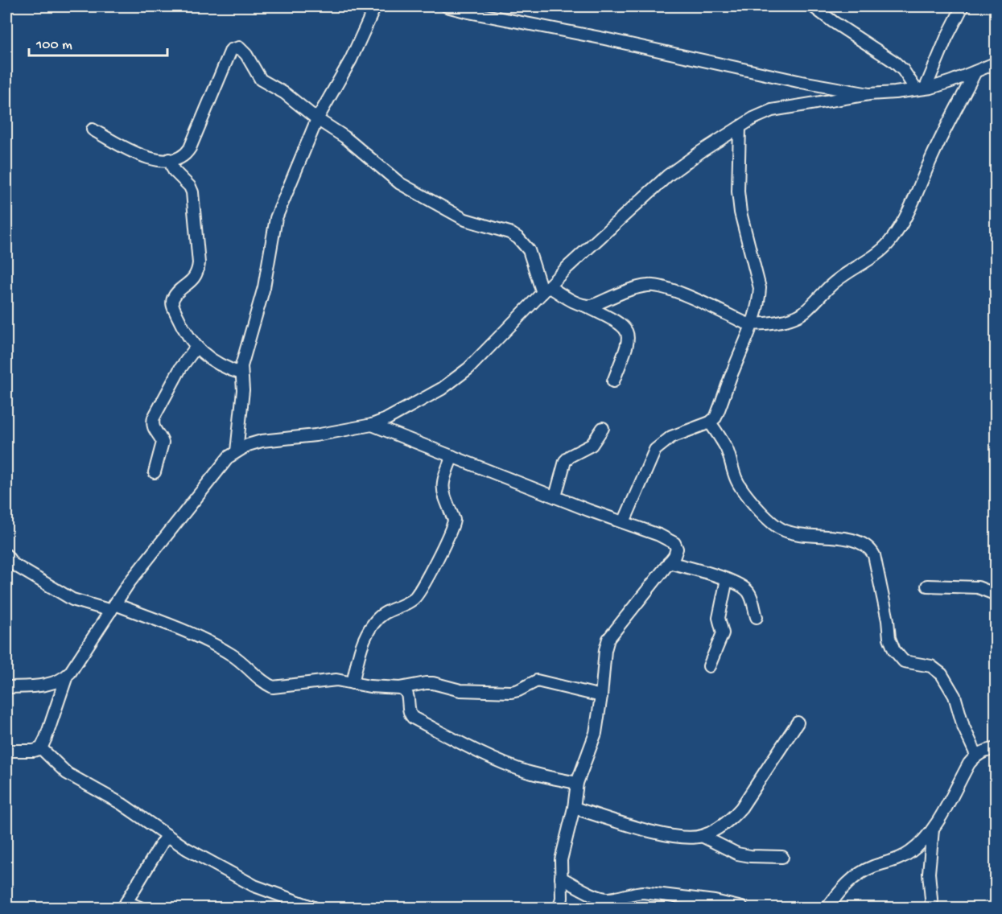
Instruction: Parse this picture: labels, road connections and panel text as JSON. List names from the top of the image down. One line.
{"scale_bar":"100 m"}
